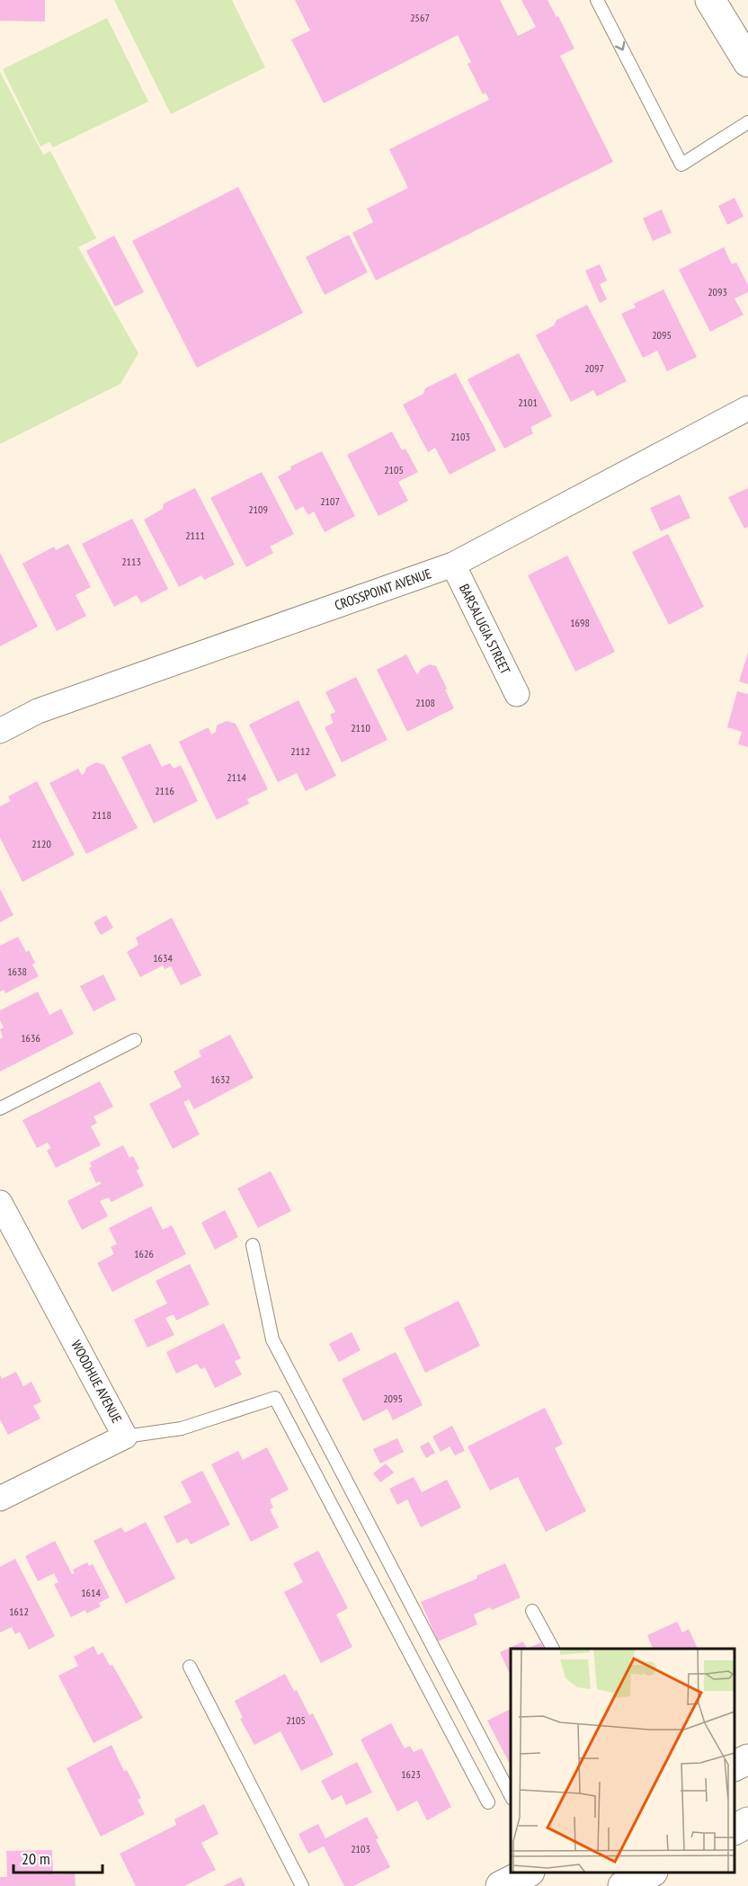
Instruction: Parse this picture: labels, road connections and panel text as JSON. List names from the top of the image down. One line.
{"streets":{"street":["CROSSPOINT AVENUE","BARSALUGIA STREET","WOODHUE AVENUE"]},"crossings":[["CROSSPOINT AVENUE","BARSALUGIA STREET"]],"house_numbers":["2567","2093","2095","2097","2101","2103","2105","2107","2109","2111","2113","1698","2108","2110","2112","2114","2116","2118","2120","1634","1638","1636","1632","1626","2095","1614","1612","2105","1623","2103"],"scale_bar":"20 m"}
